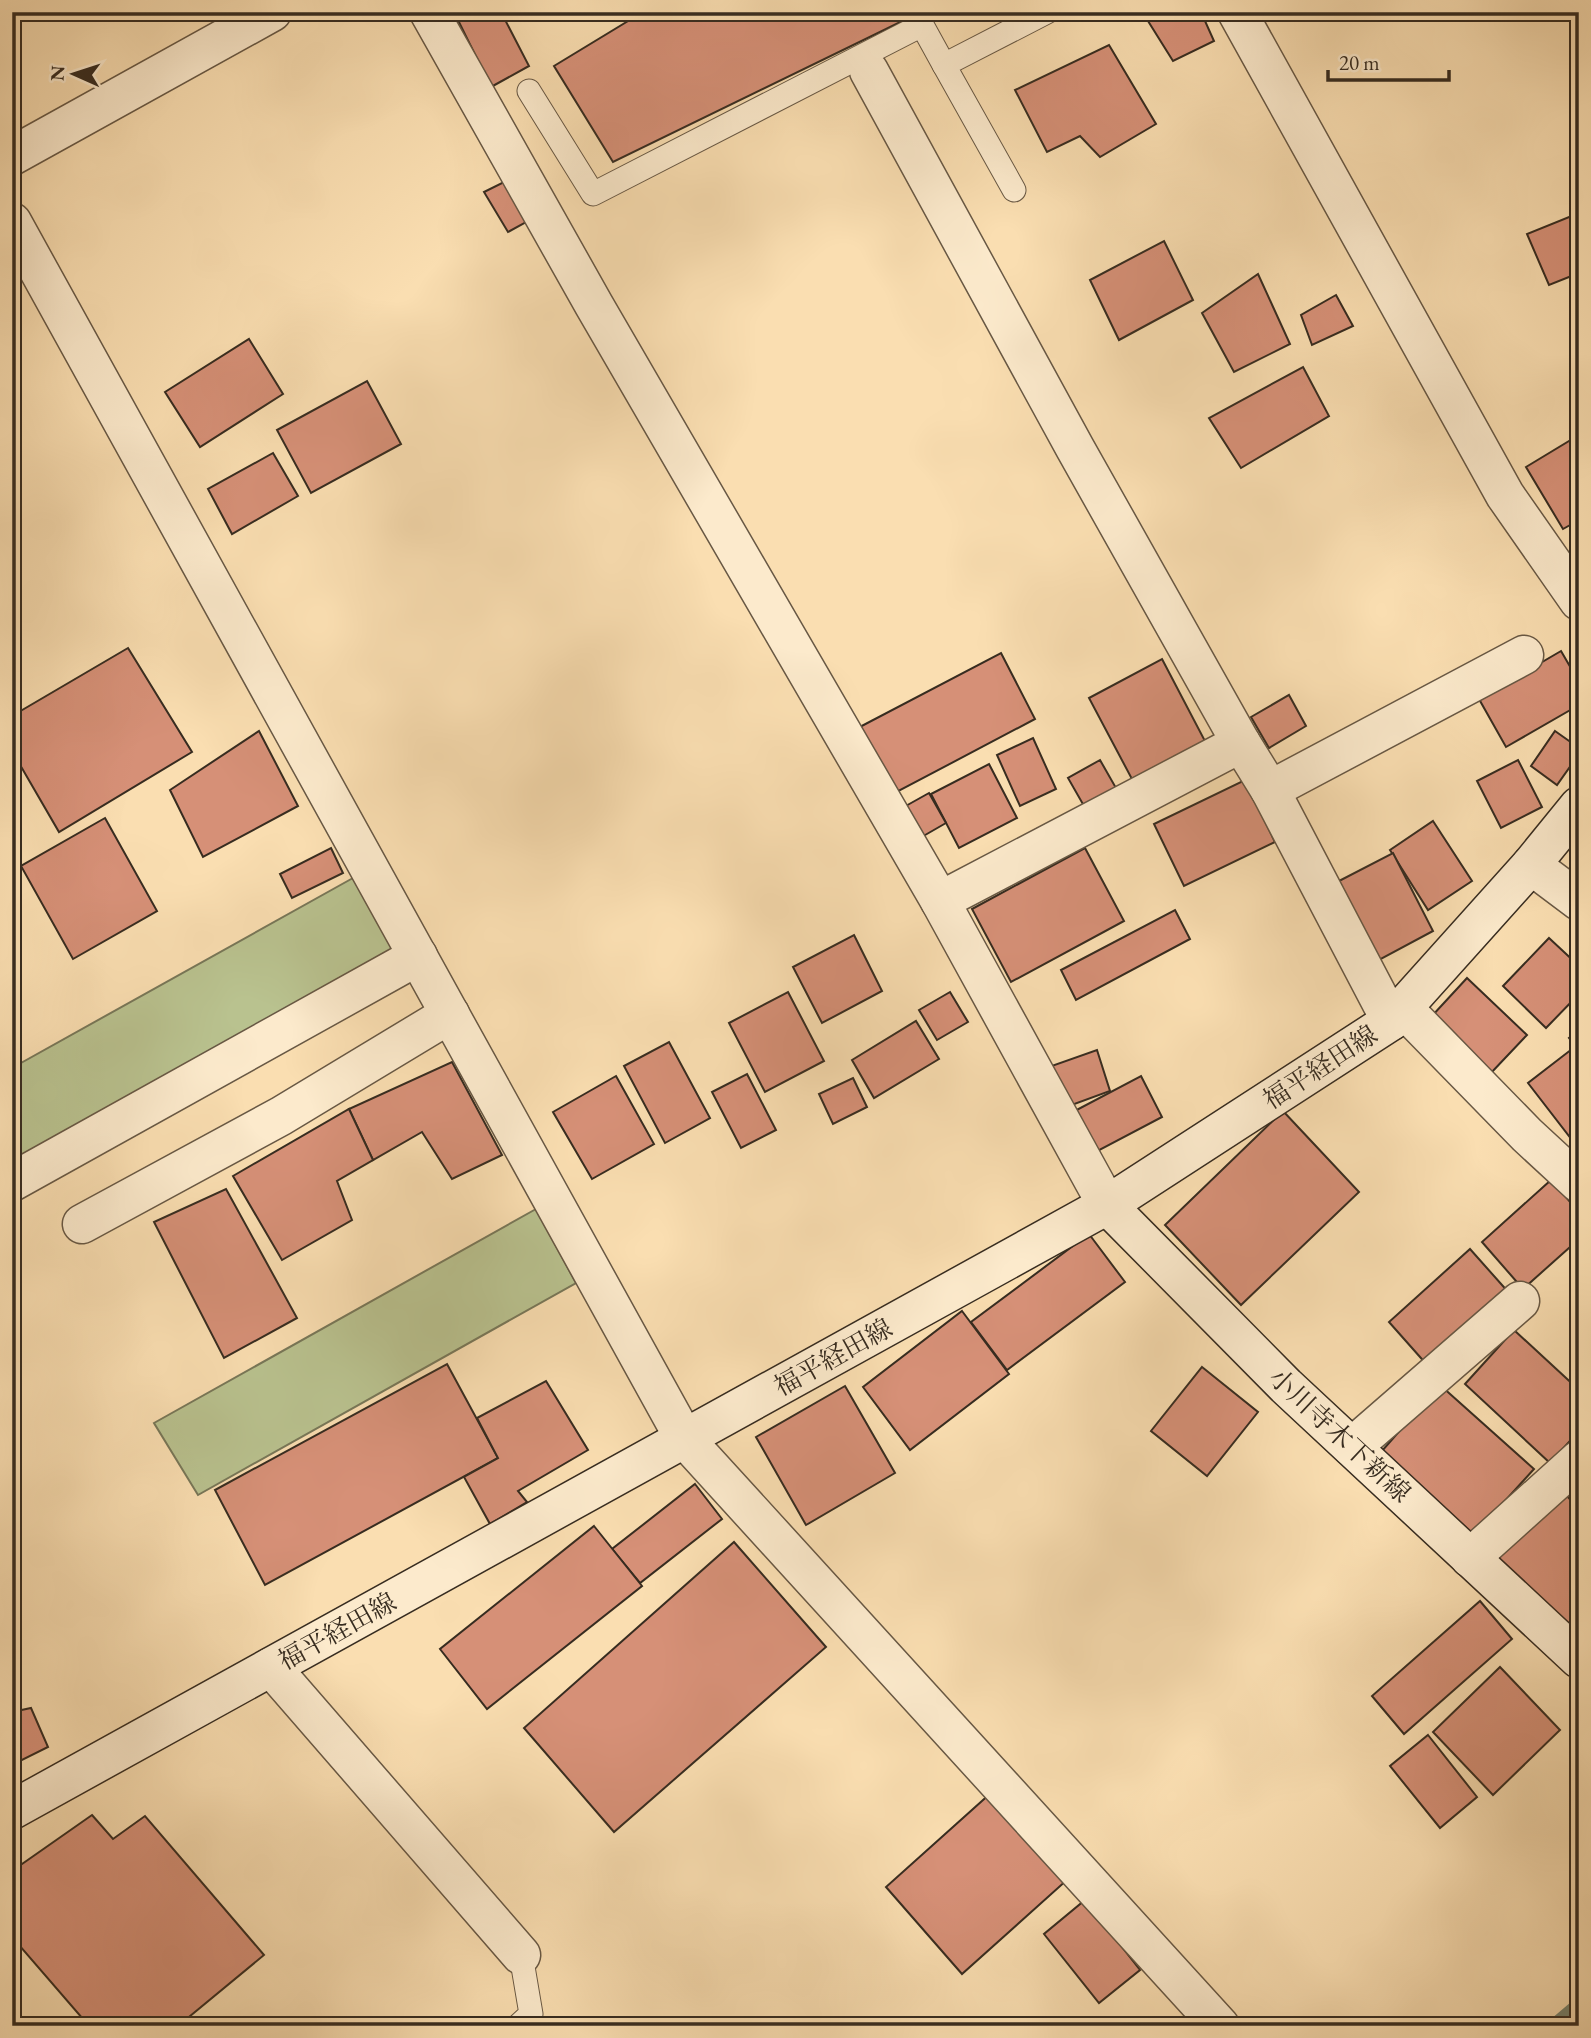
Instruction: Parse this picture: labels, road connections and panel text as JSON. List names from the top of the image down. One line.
{"streets":{"street":["福平経田線","小川寺木下新線"]},"crossings":[["福平経田線","小川寺木下新線"]],"scale_bar":"20 m","north":"left"}
